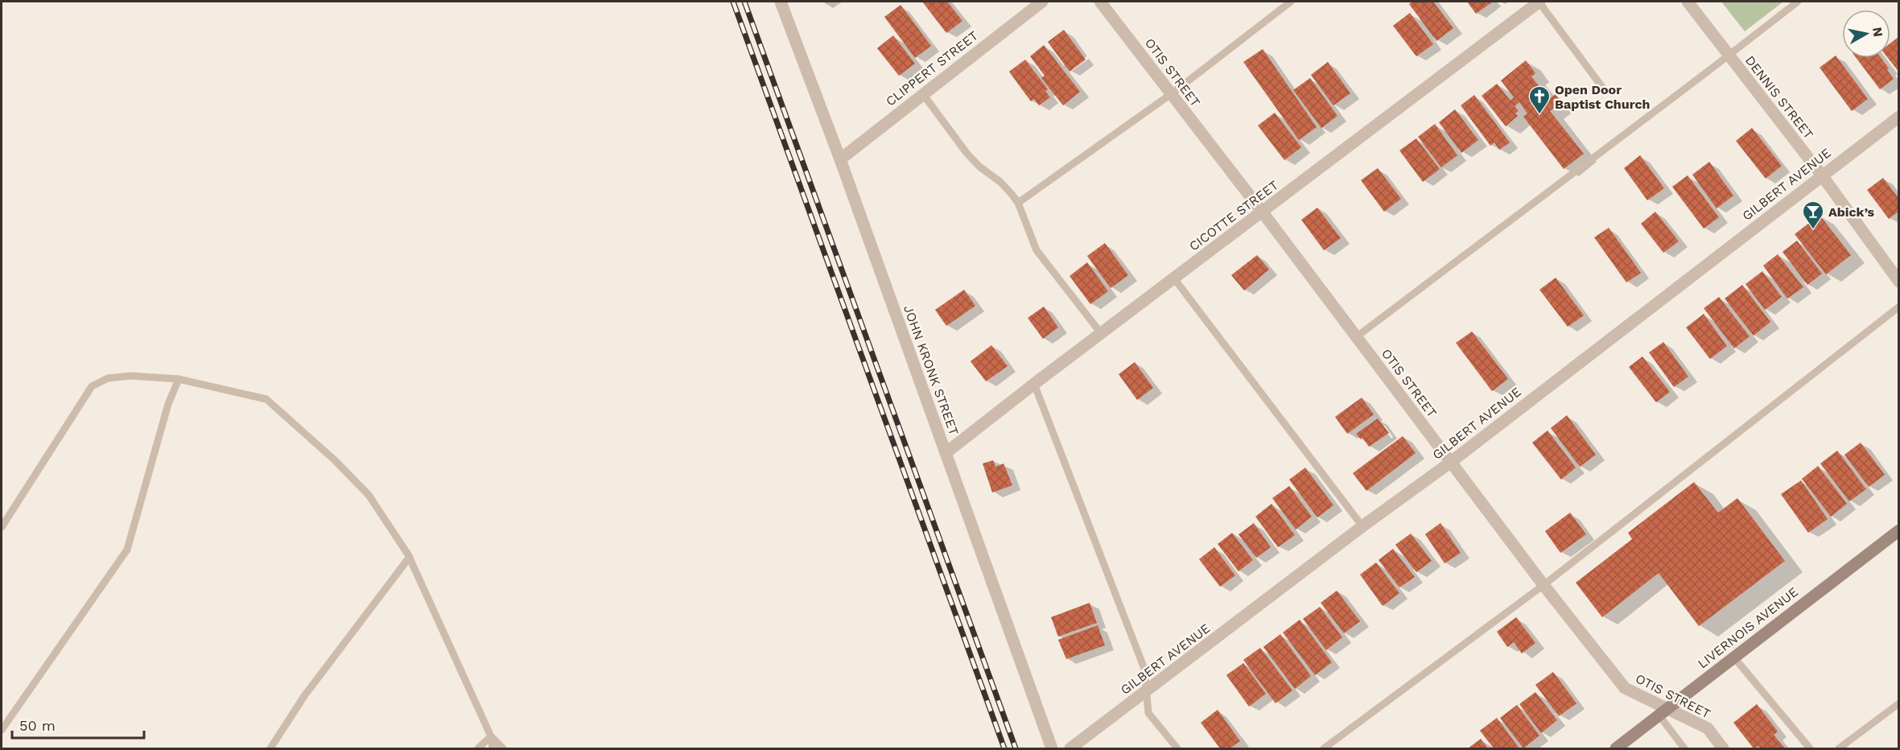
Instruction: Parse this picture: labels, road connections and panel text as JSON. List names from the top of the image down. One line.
{"streets":{"main road":["LIVERNOIS AVENUE"],"street":["CLIPPERT STREET","OTIS STREET","DENNIS STREET","GILBERT AVENUE","CICOTTE STREET","JOHN KRONK STREET"]},"crossings":[["CLIPPERT STREET","JOHN KRONK STREET"],["OTIS STREET","GILBERT AVENUE"],["OTIS STREET","CICOTTE STREET"],["OTIS STREET","LIVERNOIS AVENUE"],["DENNIS STREET","GILBERT AVENUE"],["CICOTTE STREET","JOHN KRONK STREET"]],"places":{"church":["Open Door Baptist Church"],"bar":["Abick’s"]},"scale_bar":"50 m","north":"right"}
